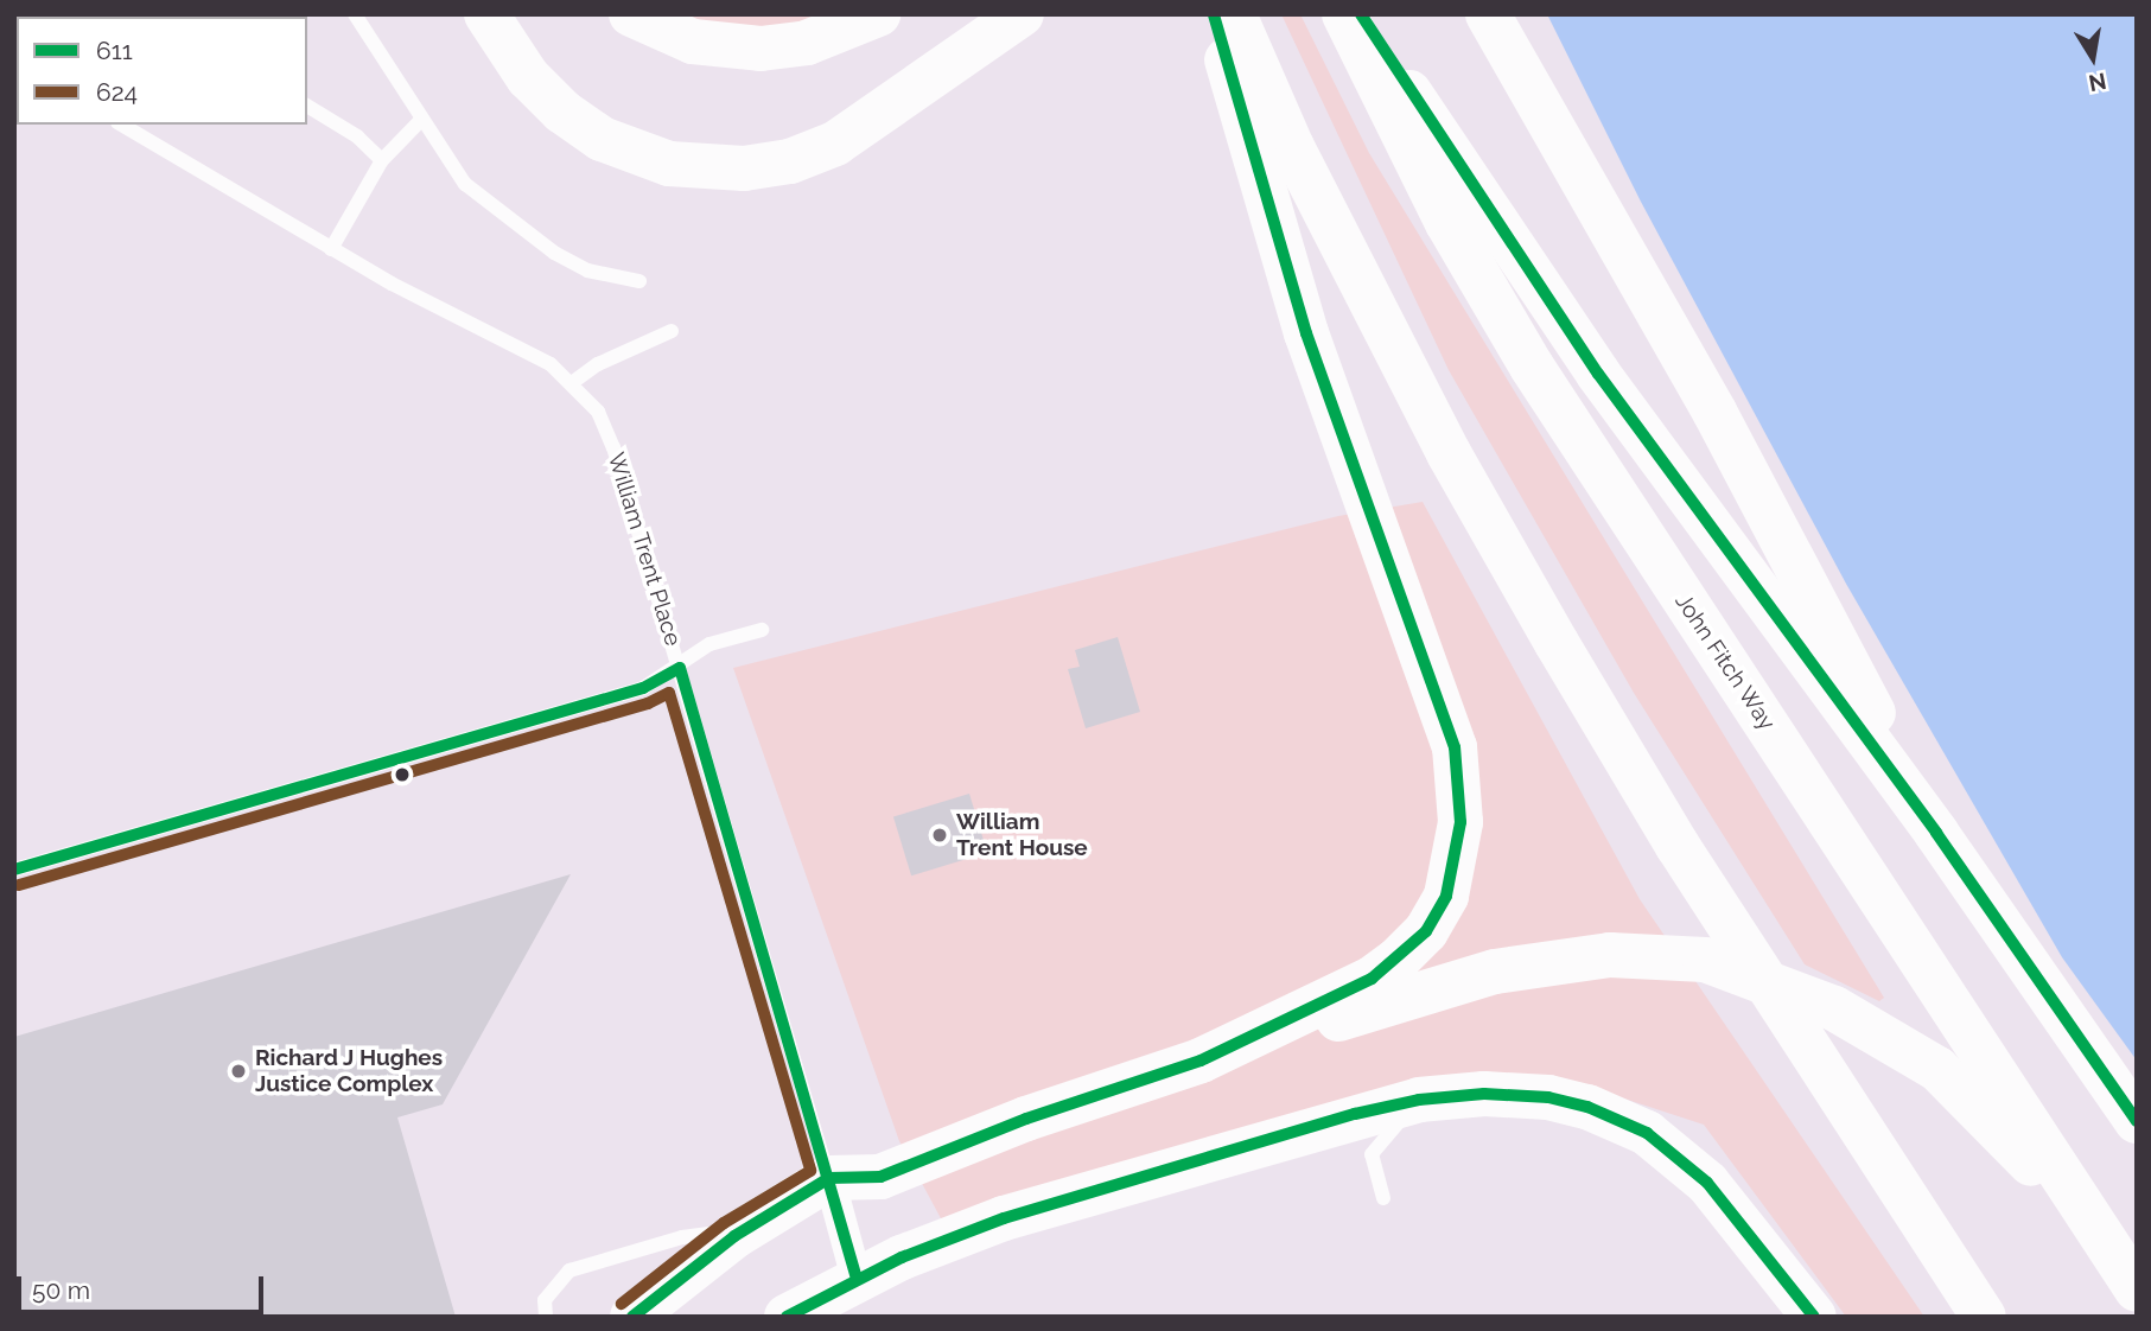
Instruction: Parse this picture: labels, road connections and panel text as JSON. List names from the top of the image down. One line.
{"streets":{"main road":["John Fitch Way"],"street":["William Trent Place"]},"places":["William Trent House","Richard J Hughes Justice Complex"],"lines":["transit line 611","transit line 624"],"legend":["611","624"],"scale_bar":"50 m","north":"bottom"}
